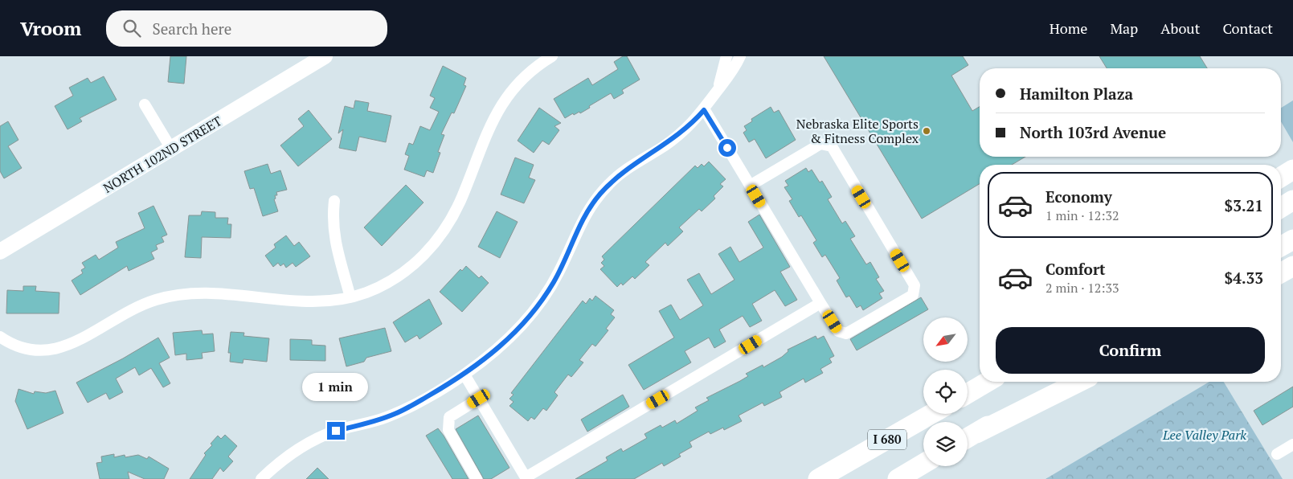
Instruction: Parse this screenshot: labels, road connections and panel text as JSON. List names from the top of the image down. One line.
{"streets":{"highway":["I 680"],"main road":["NORTH 102ND STREET"]},"parks":["Lee Valley Park"],"places":["Nebraska Elite Sports & Fitness Complex"],"north":"bottom left","page":{"header":"Vroom","search":"Search here","nav":["Home","Map","About","Contact"],"banner":["Hamilton Plaza","North 103rd Avenue"],"list":[{"name":"Economy","note":"1 min · 12:32","value":"$3.21"},{"name":"Comfort","note":"2 min · 12:33","value":"$4.33"}],"buttons":"Confirm","bubble":"1 min"}}
